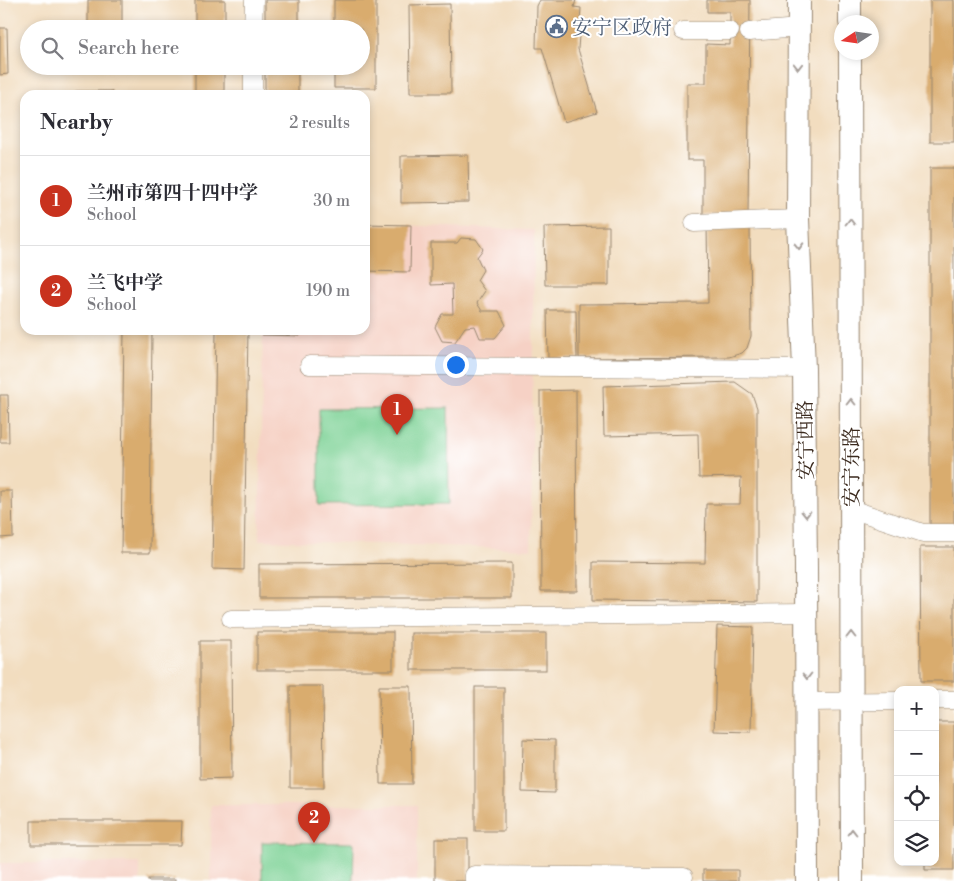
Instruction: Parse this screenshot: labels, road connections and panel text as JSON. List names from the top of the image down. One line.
{"streets":{"main road":["安宁西路","安宁东路"]},"one_way":["安宁西路","安宁东路"],"places":{"public building":["安宁区政府"]},"north":"left","page":{"search":"Search here","heading":["Nearby","2 results"],"list":[{"mark":"1","name":"兰州市第四十四中学","note":"School","value":"30 m"},{"mark":"2","name":"兰飞中学","note":"School","value":"190 m"}],"pins":["1","2"],"map_buttons":["+","−"]}}
